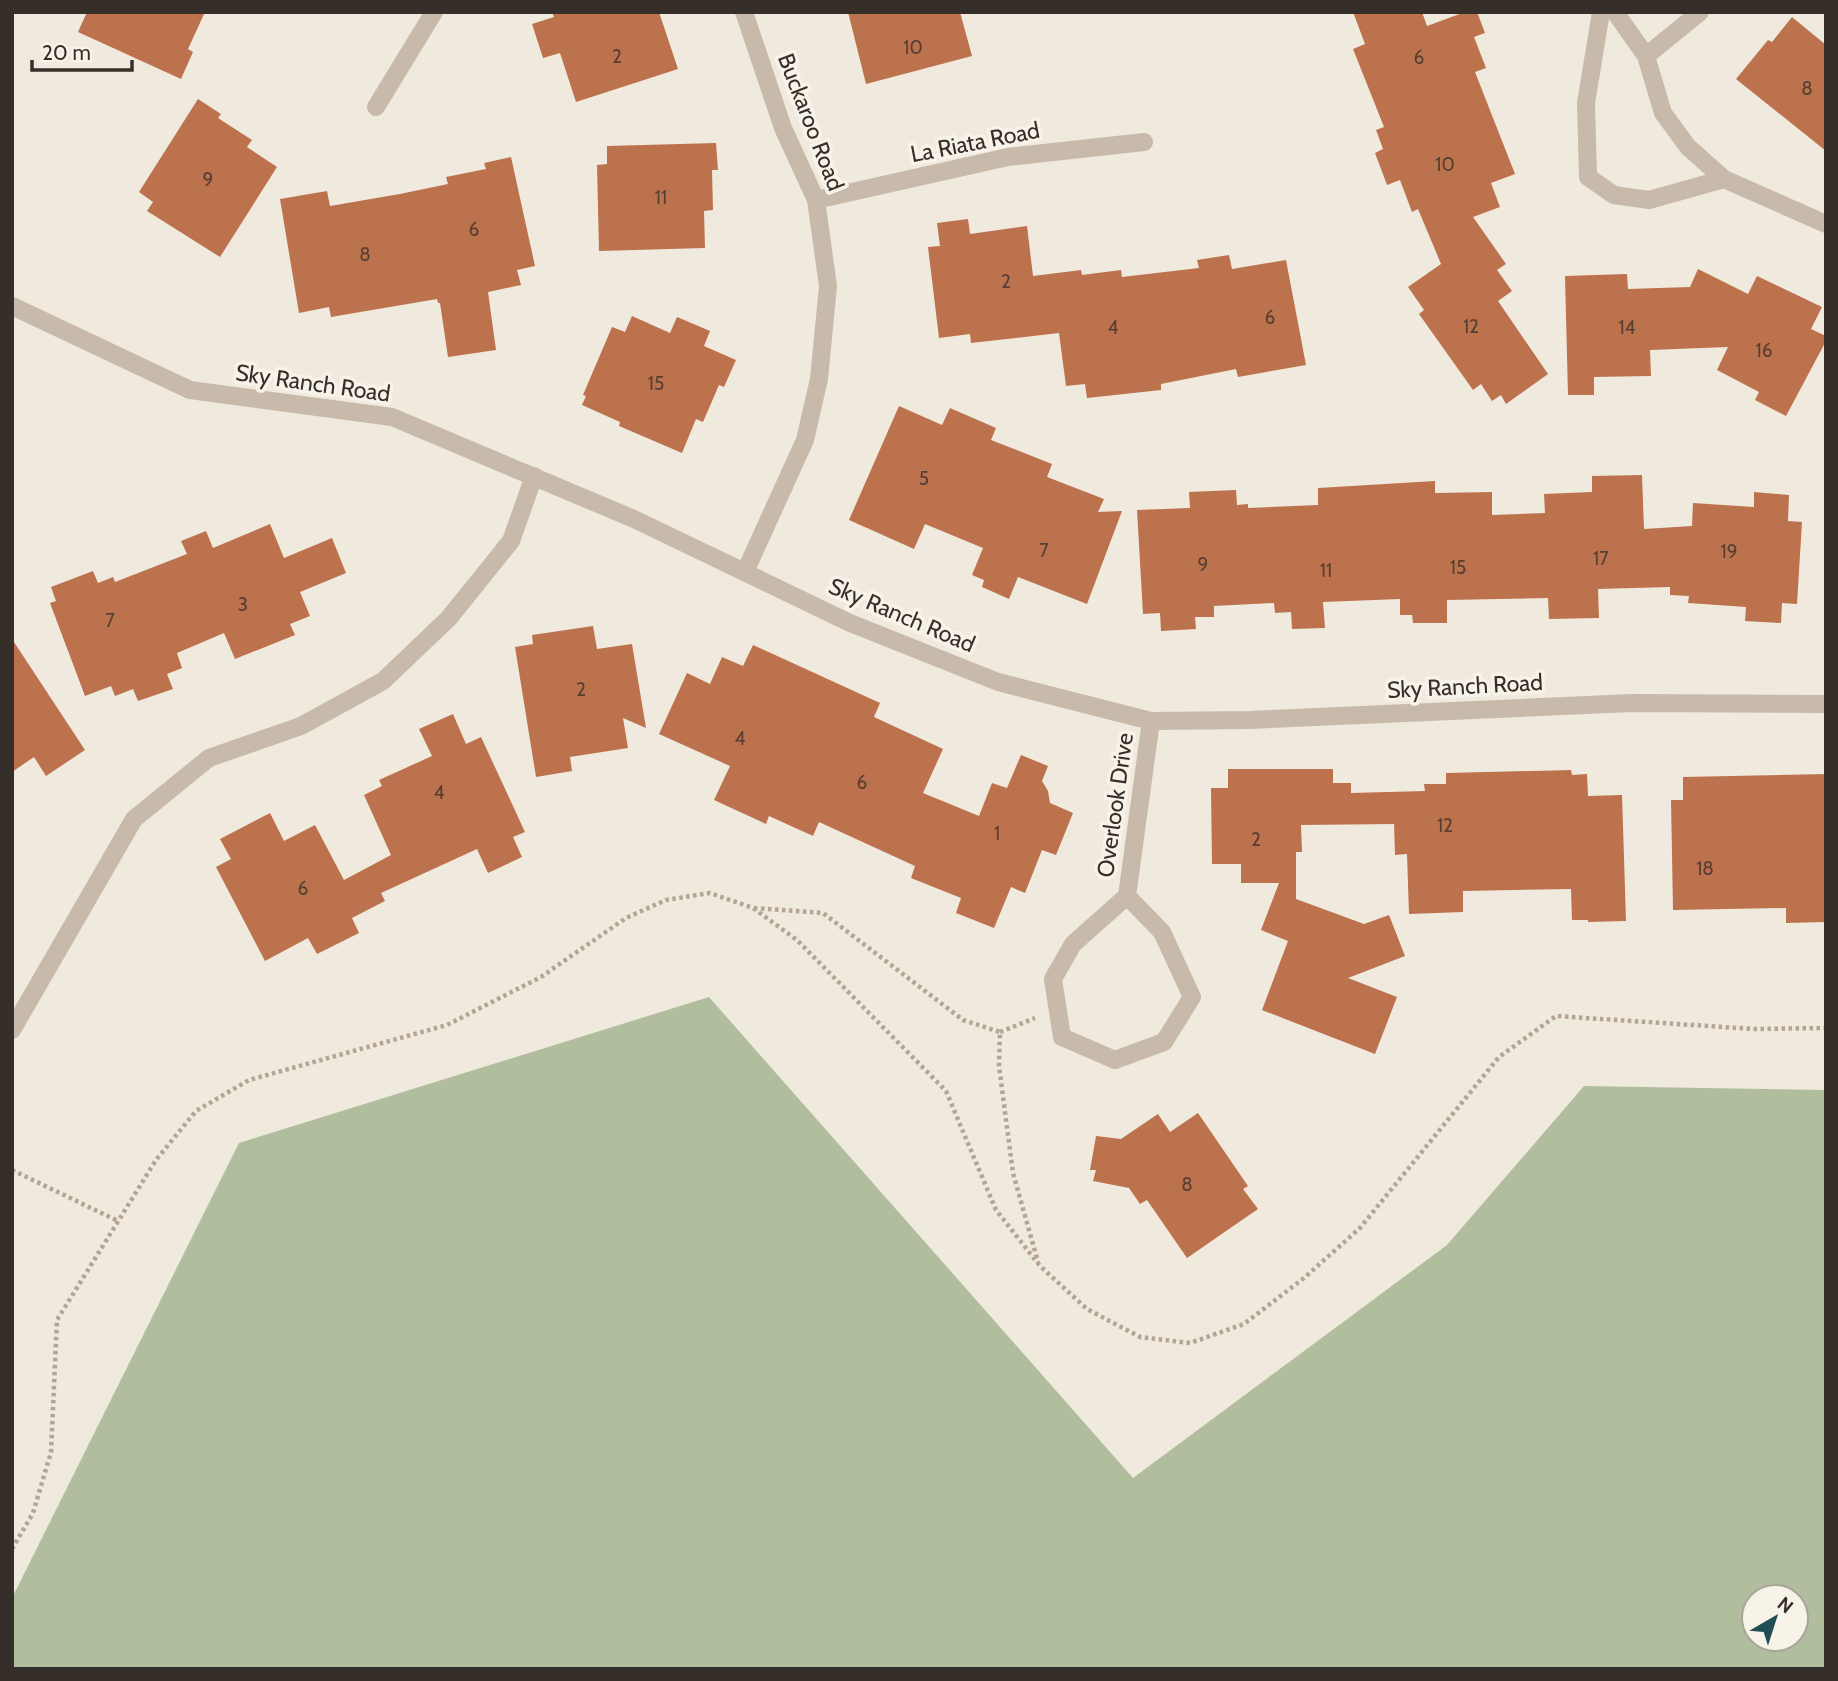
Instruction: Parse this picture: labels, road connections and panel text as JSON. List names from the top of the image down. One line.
{"streets":{"street":["Buckaroo Road","La Riata Road","Sky Ranch Road","Overlook Drive"]},"crossings":[["Buckaroo Road","La Riata Road"],["Buckaroo Road","Sky Ranch Road"],["Sky Ranch Road","Overlook Drive"]],"house_numbers":["10","2","6","8","10","9","11","6","8","2","6","12","4","14","16","15","5","7","19","17","9","15","11","3","7","2","4","6","4","12","1","2","18","6","8"],"scale_bar":"20 m","north":"top right"}
